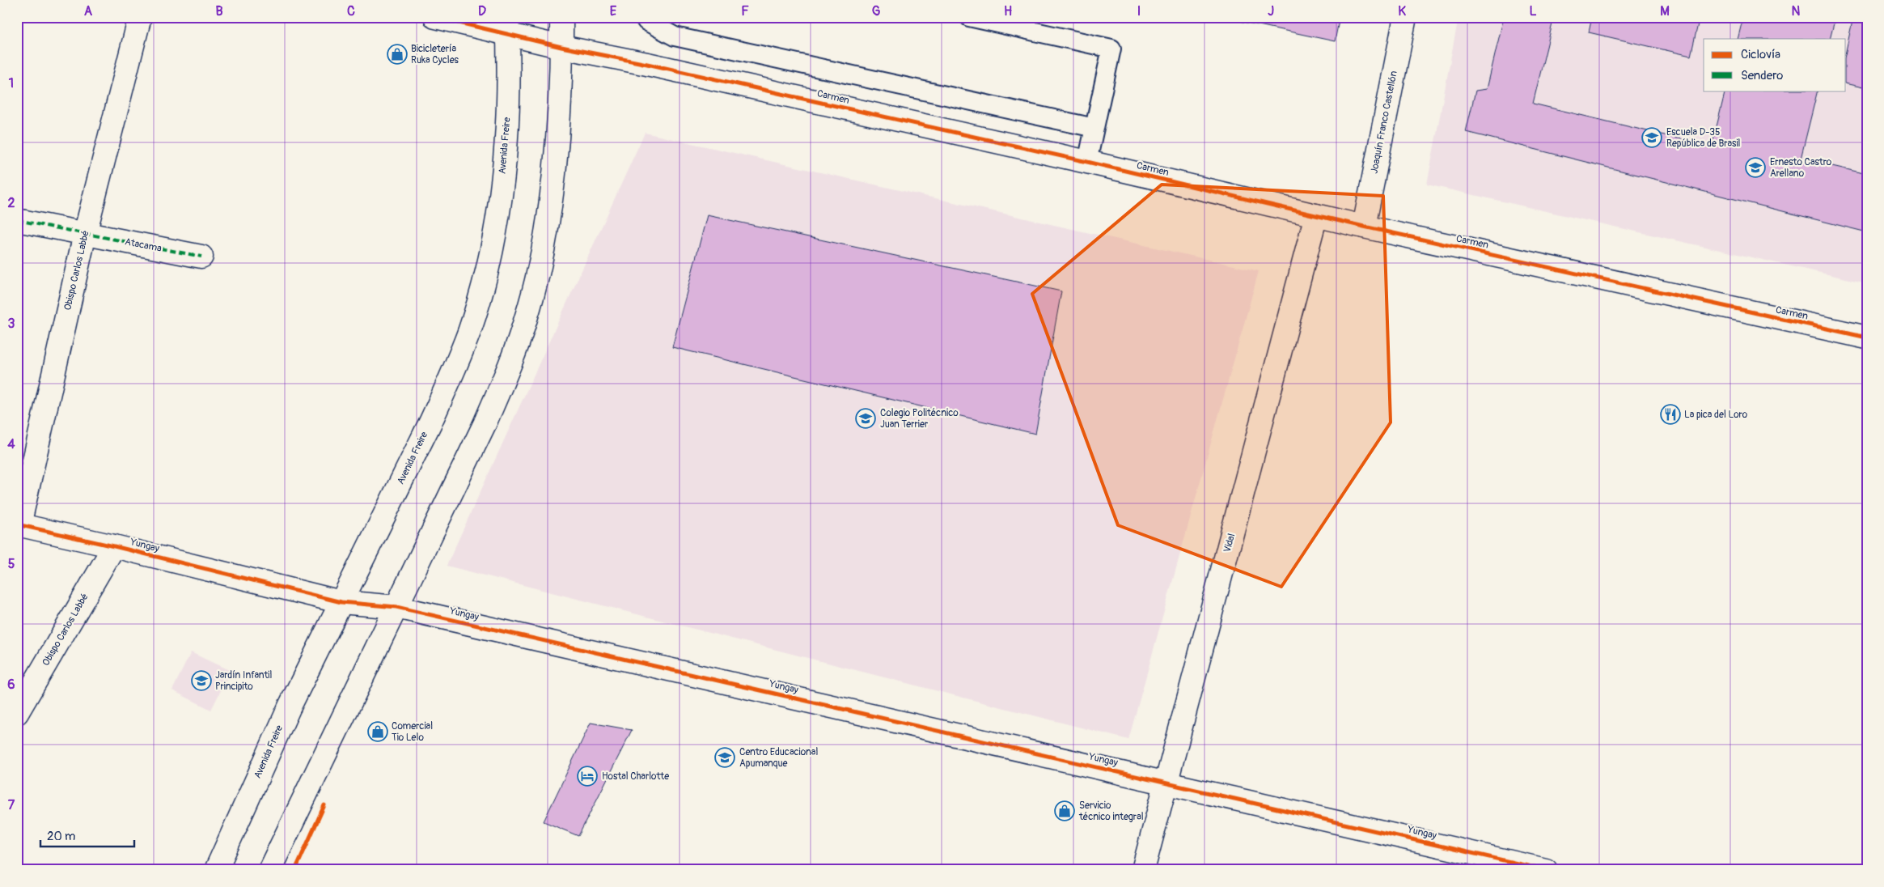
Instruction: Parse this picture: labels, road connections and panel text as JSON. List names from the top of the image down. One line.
{"streets":{"street":["Carmen","Joaquín Franco Castellón","Avenida Freire","Atacama","Obispo Carlos Labbé","Vidal","Yungay"]},"crossings":[["Carmen","Joaquín Franco Castellón"],["Carmen","Avenida Freire"],["Carmen","Vidal"],["Avenida Freire","Yungay"],["Atacama","Obispo Carlos Labbé"],["Obispo Carlos Labbé","Yungay"],["Vidal","Yungay"]],"places":{"shop":["Bicicletería Ruka Cycles","Comercial Tio Lelo","Servicio técnico integral"],"school or university":["Escuela D-35 República de Brasil","Ernesto Castro Arellano","Colegio Politécnico Juan Terrier","Jardín Infantil Principito","Centro Educacional Apumanque"],"restaurant":["La pica del Loro"],"hotel":["Hostal Charlotte"]},"legend":["Ciclovía","Sendero"],"scale_bar":"20 m","grid":{"columns":["A","B","C","D","E","F","G","H","I","J","K","L","M","N"],"rows":["1","2","3","4","5","6","7"]}}
